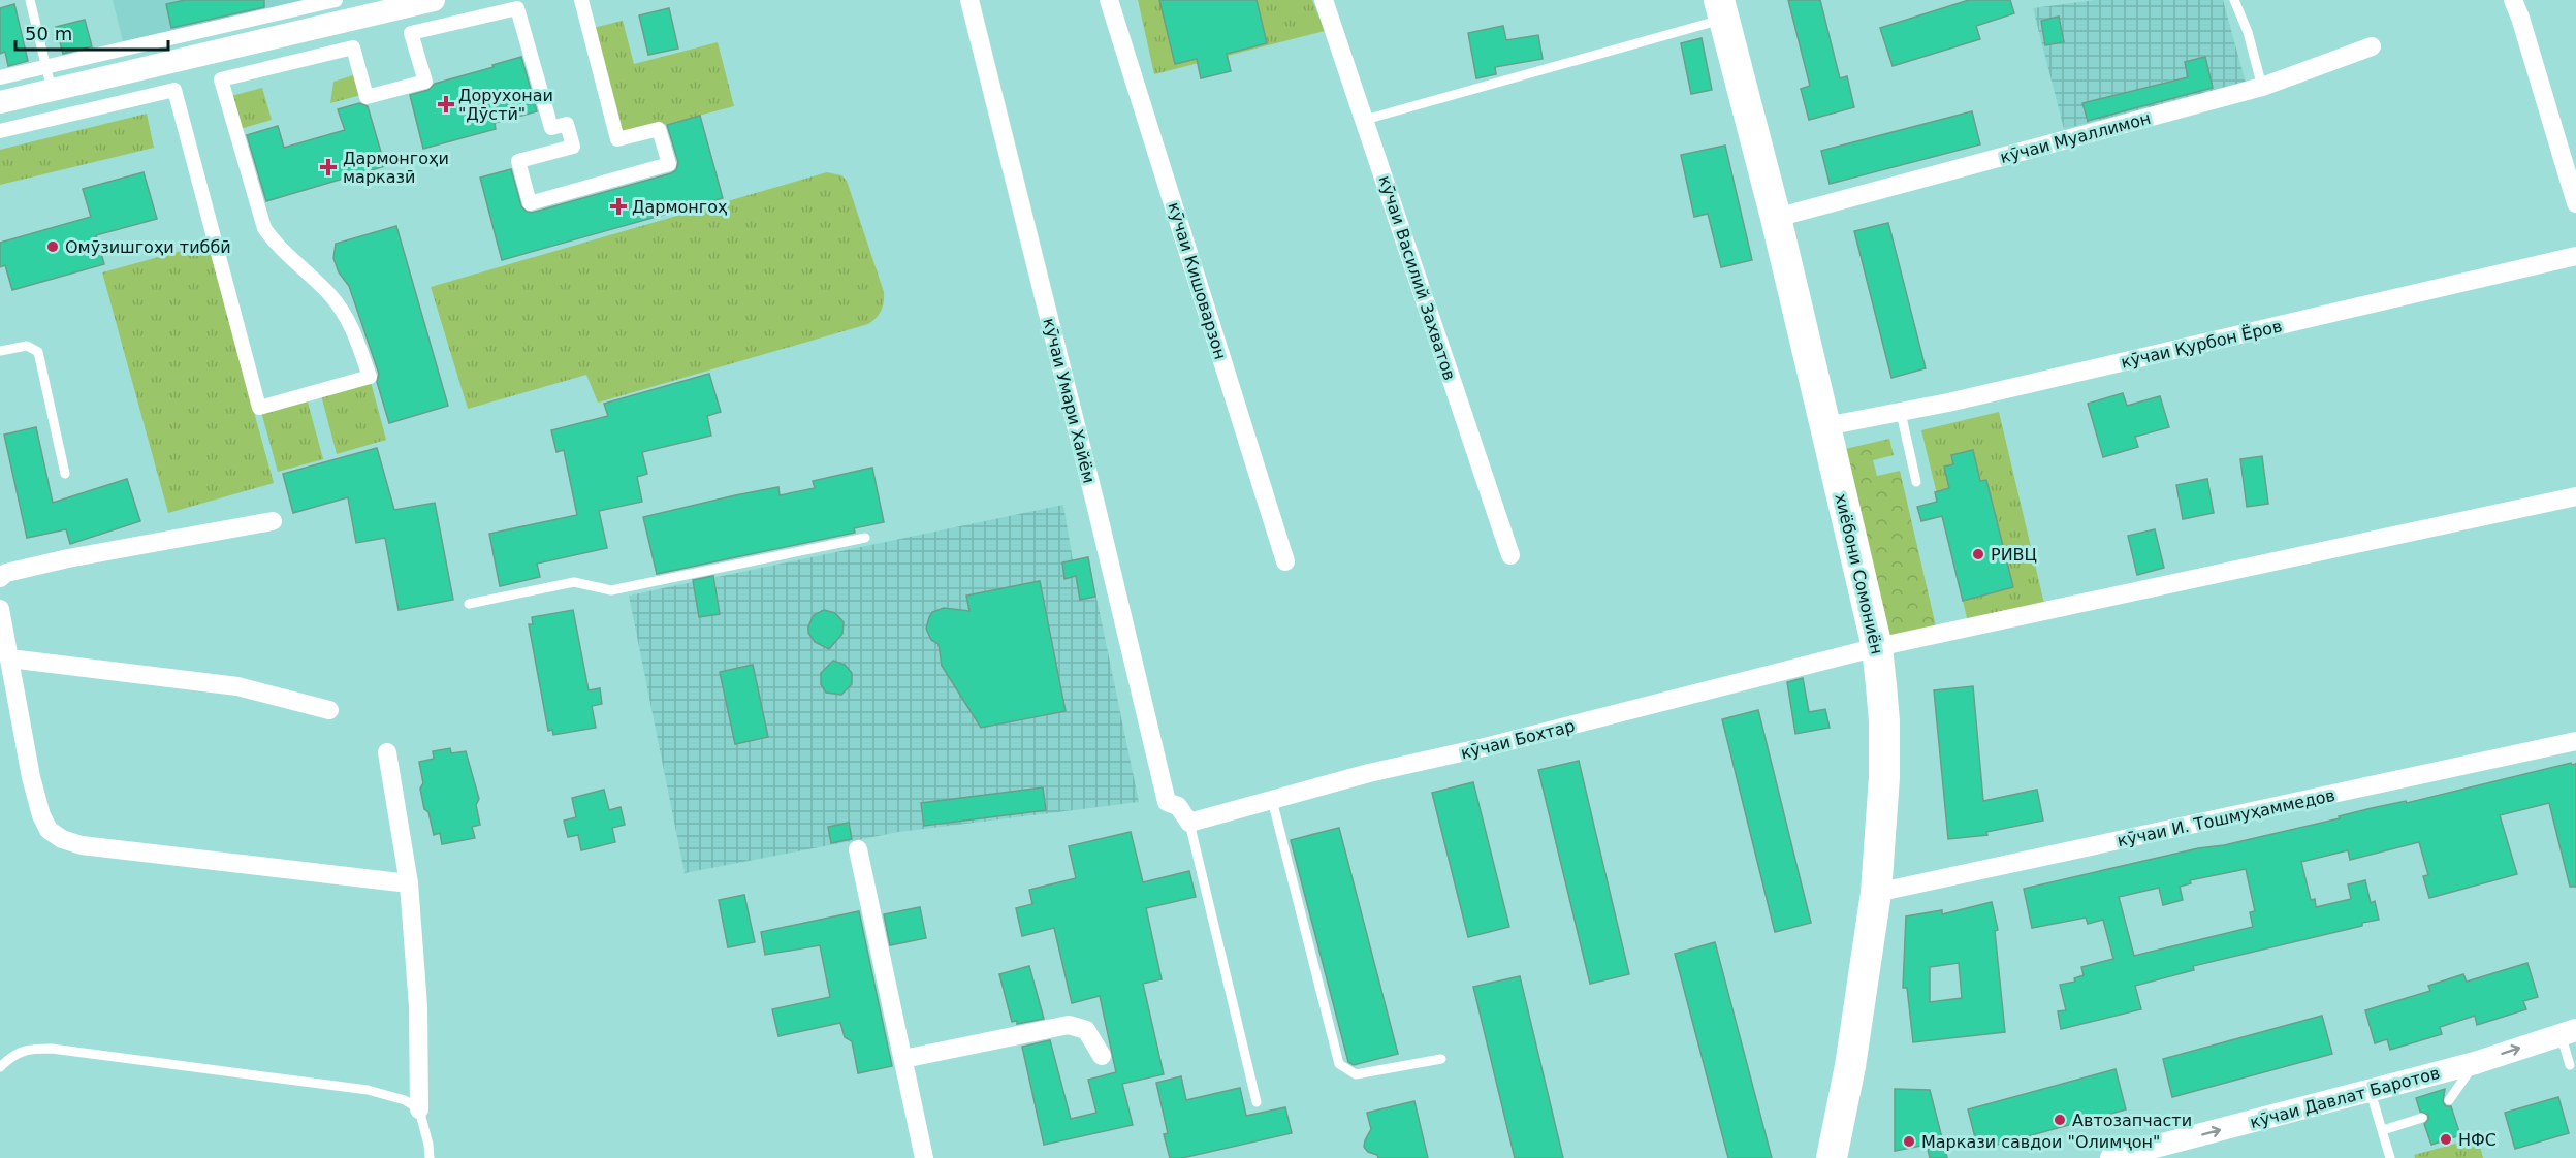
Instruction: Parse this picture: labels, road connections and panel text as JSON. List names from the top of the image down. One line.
{"streets":{"highway":["хиёбони Сомониён"],"street":["кӯчаи Муаллимон","кӯчаи Василий Захватов","кӯчаи Кишоварзон","кӯчаи Қурбон Ёров","кӯчаи Умари Хайём","кӯчаи Бохтар","кӯчаи И. Тошмуҳаммедов","кӯчаи Давлат Баротов"]},"crossings":[["кӯчаи Муаллимон","хиёбони Сомониён"],["кӯчаи Қурбон Ёров","хиёбони Сомониён"],["кӯчаи Умари Хайём","кӯчаи Бохтар"],["хиёбони Сомониён","кӯчаи Бохтар"],["хиёбони Сомониён","кӯчаи И. Тошмуҳаммедов"]],"one_way":["кӯчаи Давлат Баротов"],"places":{"health":["Дорухонаи \"Дӯстӣ\"","Дармонгоҳи марказӣ","Дармонгоҳ"],"other":["Омӯзишгоҳи тиббӣ","РИВЦ","Автозапчасти","НФС","Маркази савдои \"Олимҷон\""]},"scale_bar":"50 m"}
